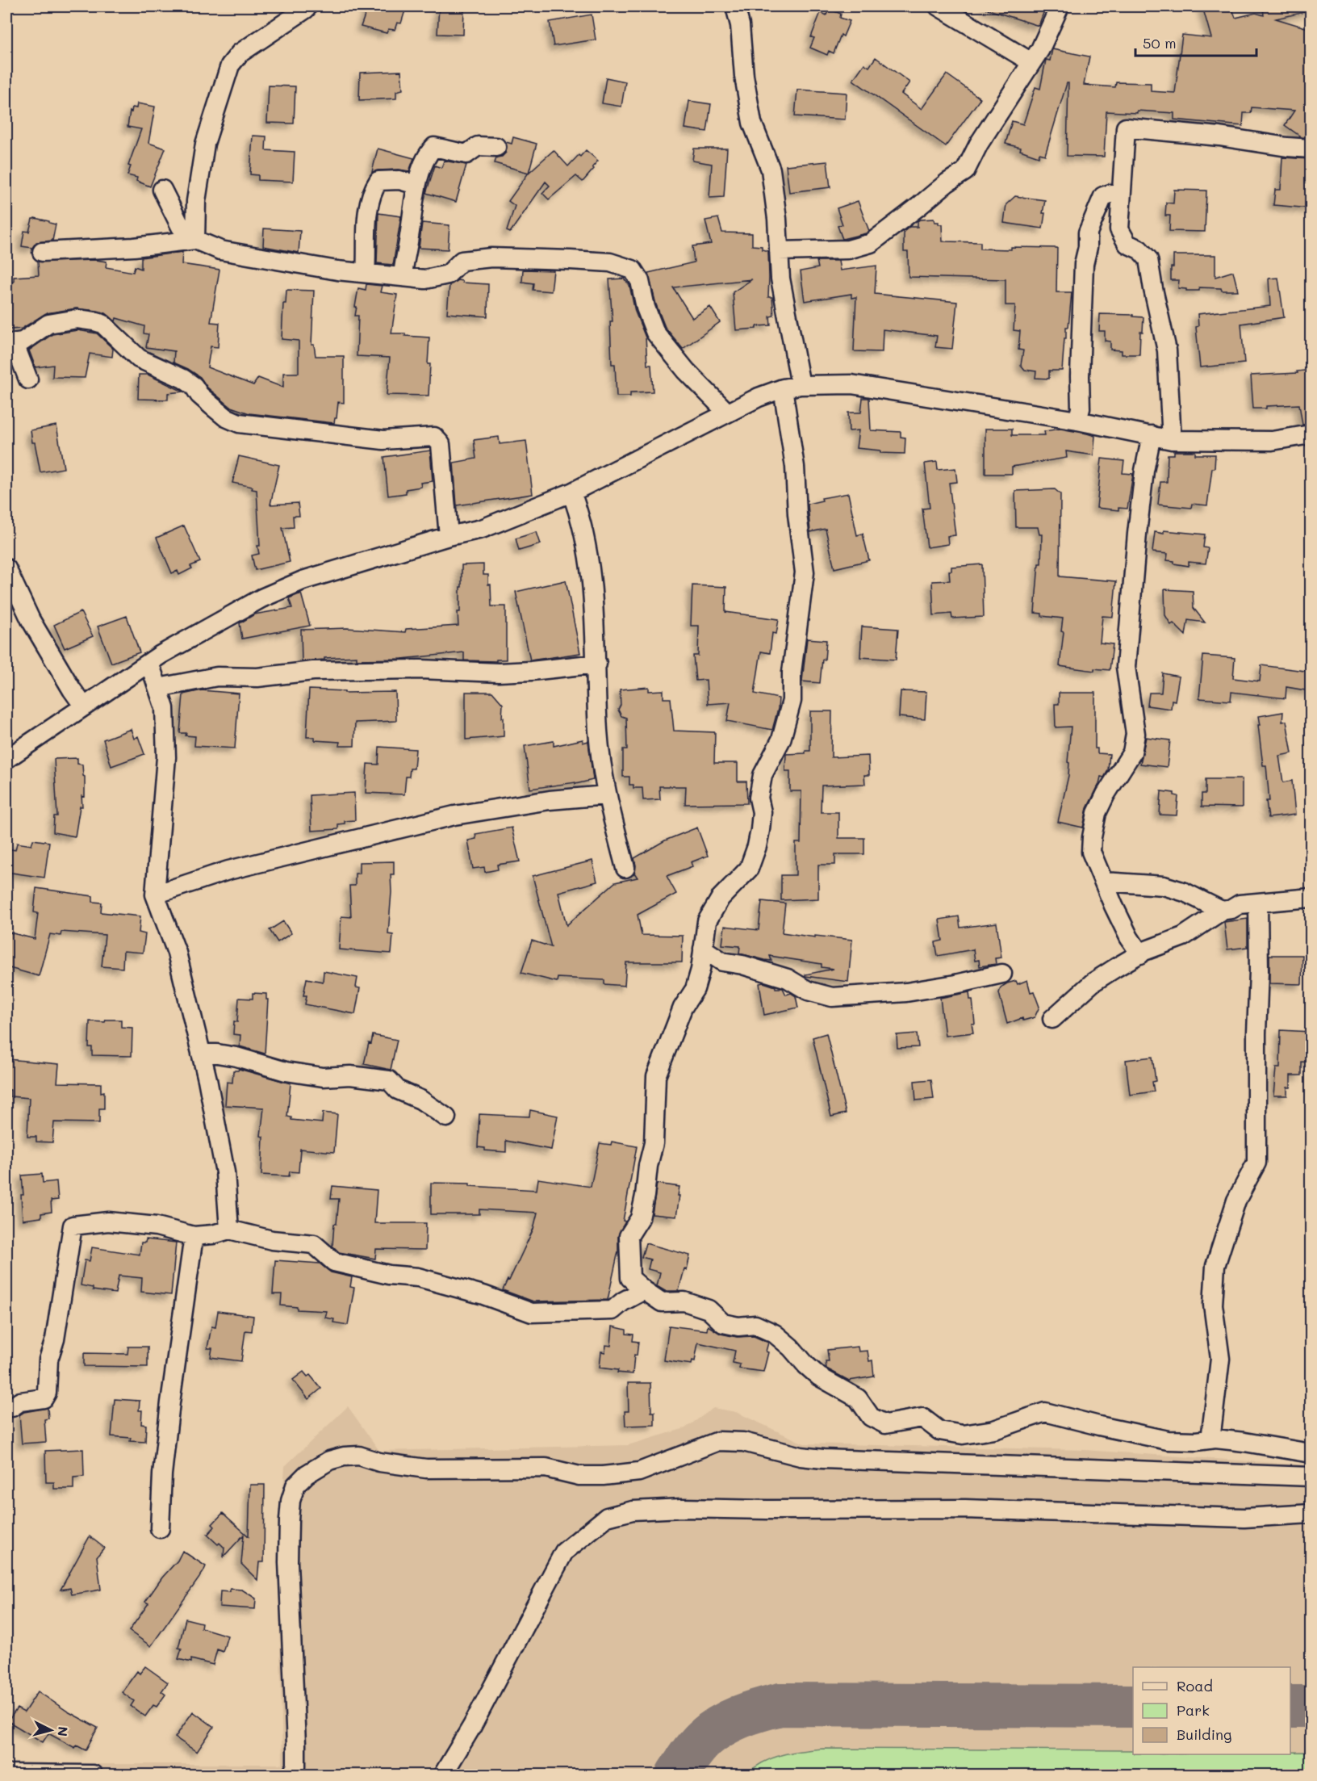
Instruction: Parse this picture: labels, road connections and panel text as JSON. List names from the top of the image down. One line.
{"legend":["Road","Park","Building"],"scale_bar":"50 m","north":"right"}
